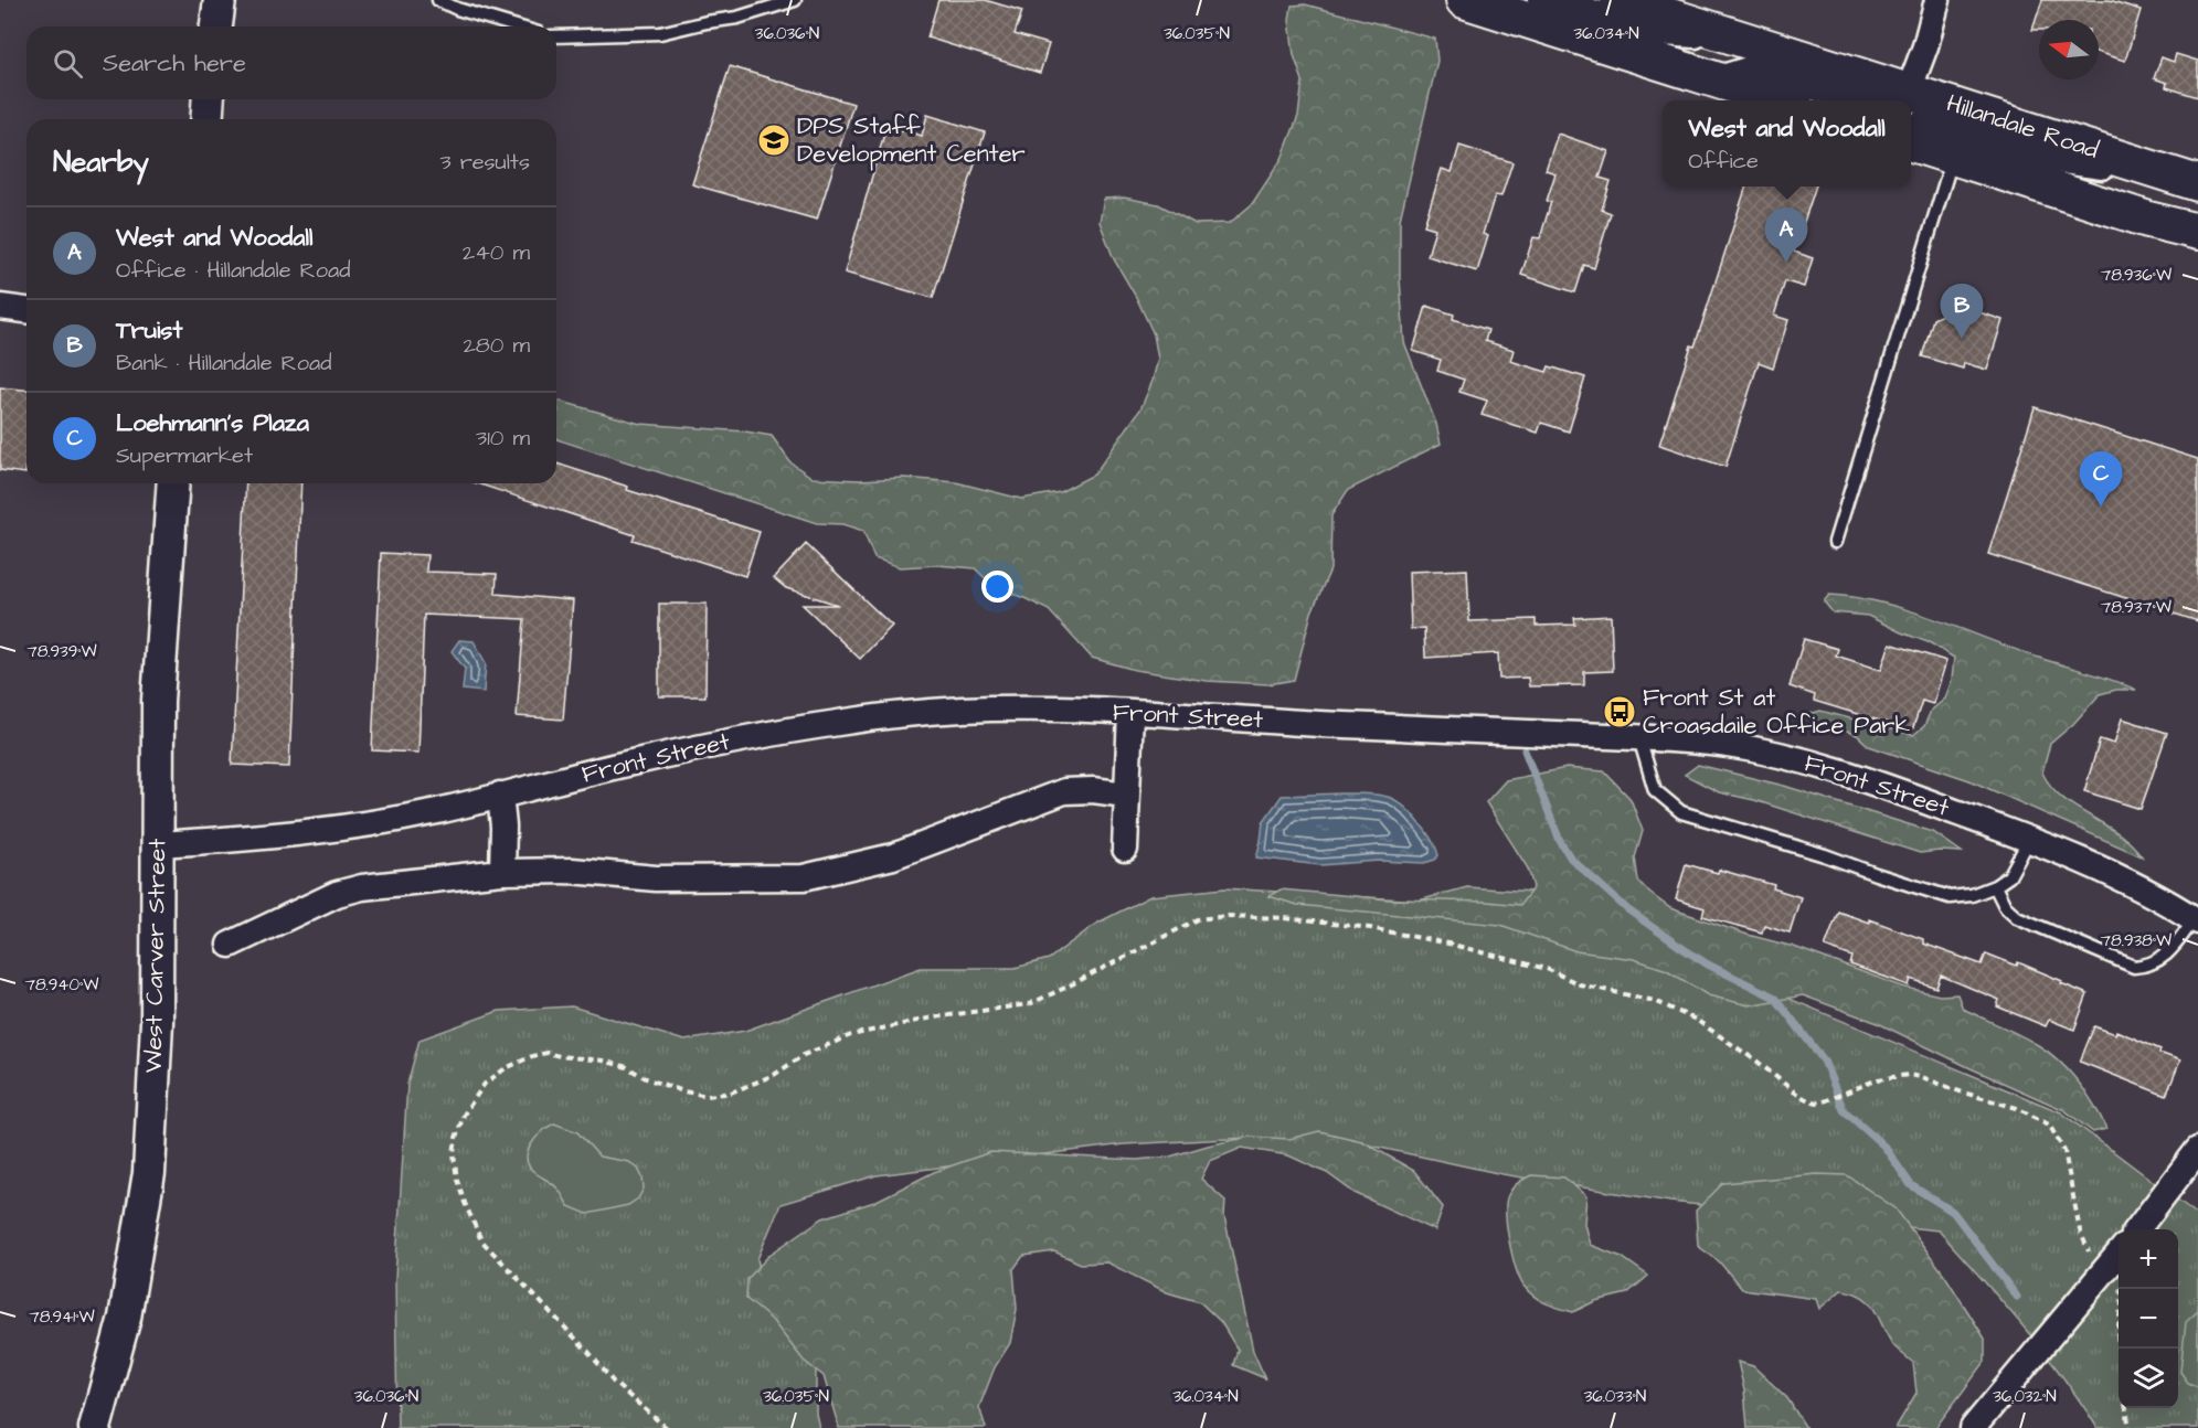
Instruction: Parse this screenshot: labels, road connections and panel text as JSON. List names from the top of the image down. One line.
{"streets":{"main road":["Hillandale Road"],"street":["Front Street","West Carver Street"]},"crossings":[["Front Street","West Carver Street"]],"places":{"school or university":["DPS Staff Development Center"],"bus stop":["Front St at Croasdaile Office Park"]},"north":"left","page":{"search":"Search here","popup":["West and Woodall","Office"],"heading":["Nearby","3 results"],"list":[{"mark":"A","name":"West and Woodall","note":"Office · Hillandale Road","value":"240 m"},{"mark":"B","name":"Truist","note":"Bank · Hillandale Road","value":"280 m"},{"mark":"C","name":"Loehmann's Plaza","note":"Supermarket","value":"310 m"}],"pins":["A","B","C"],"map_buttons":["+","−"]},"coordinates":["36.036°N","36.035°N","36.034°N","78.936°W","78.937°W","78.939°W","78.938°W","78.940°W","78.941°W","36.033°N","36.032°N"]}
